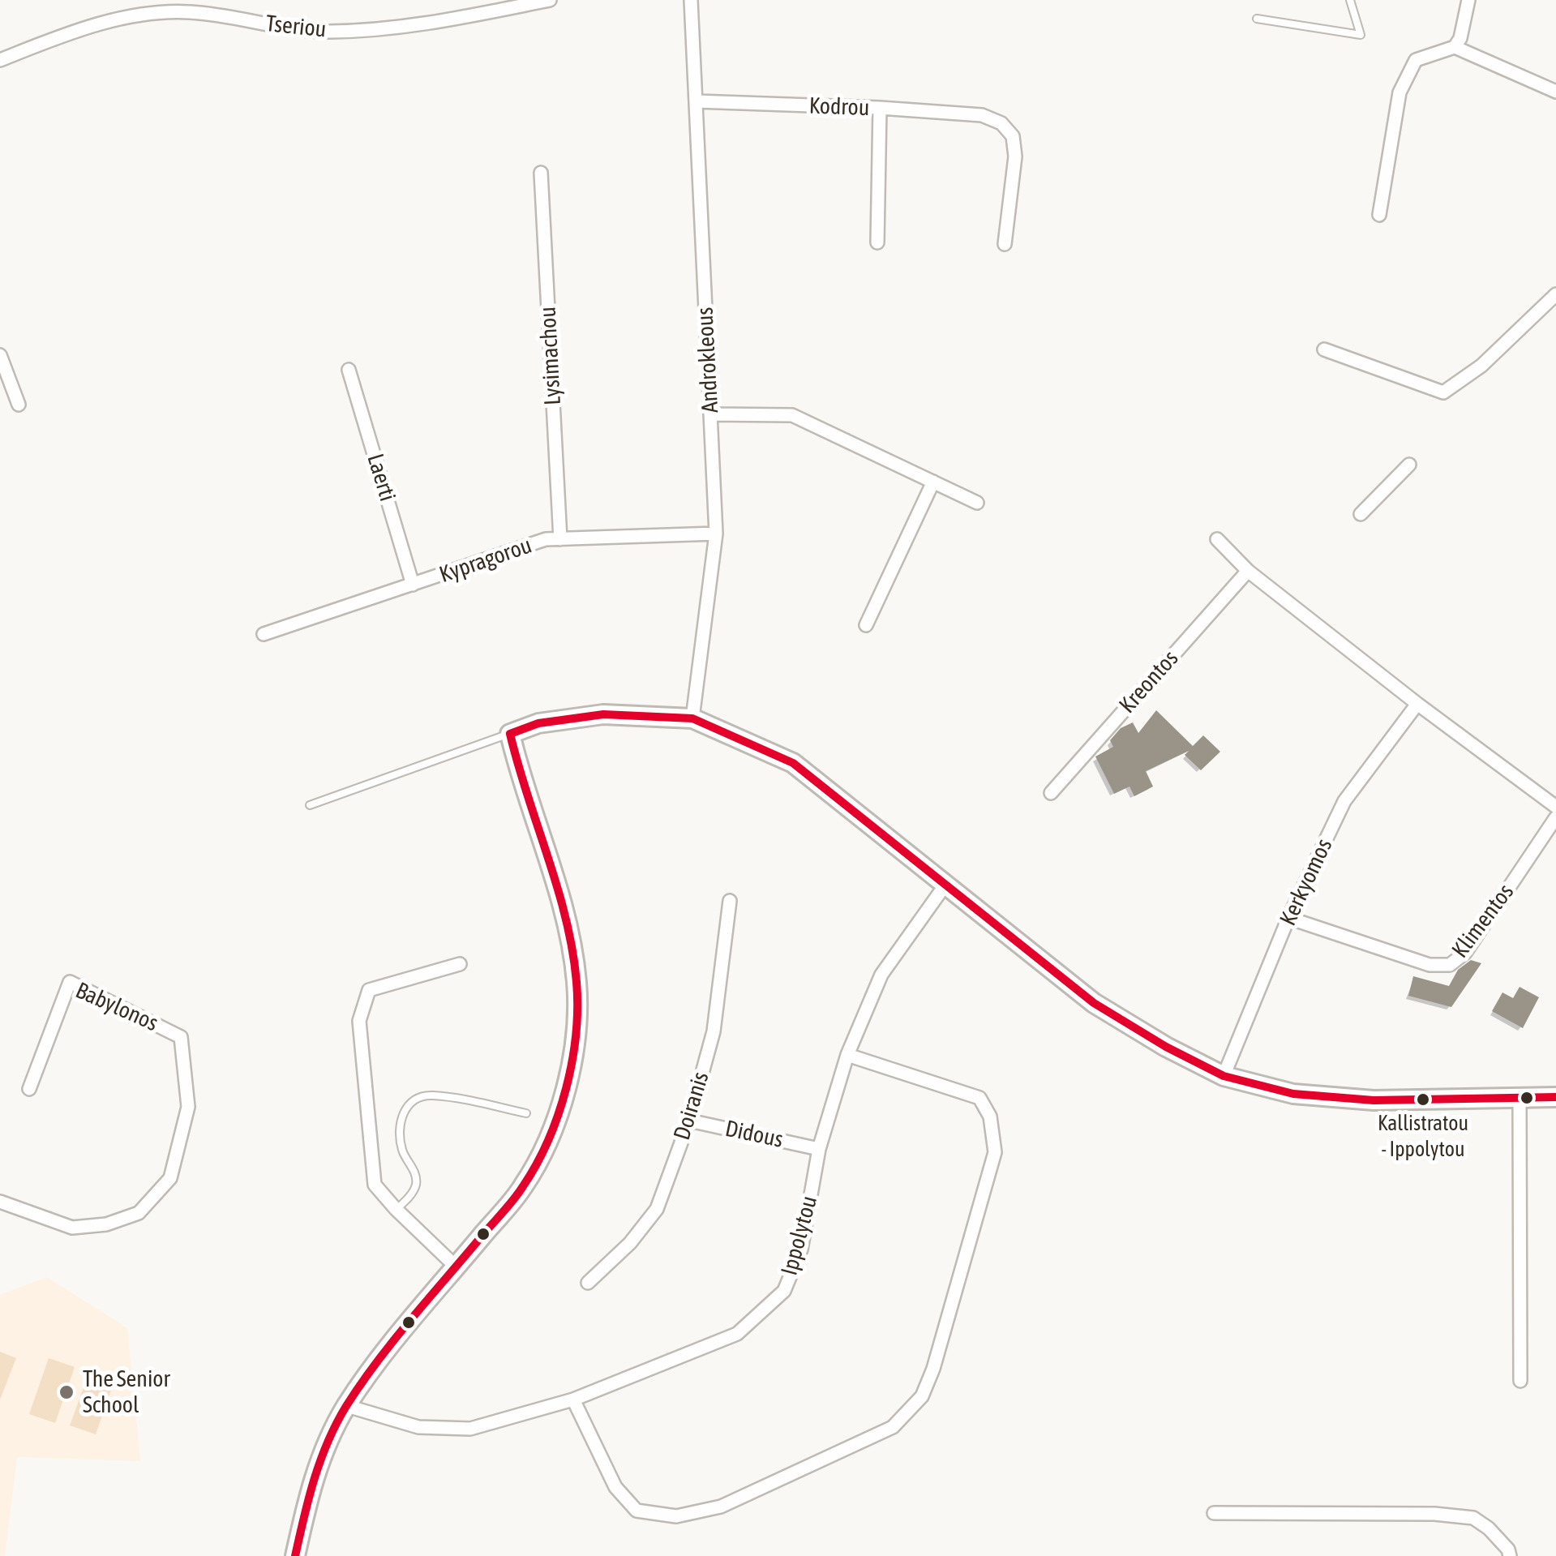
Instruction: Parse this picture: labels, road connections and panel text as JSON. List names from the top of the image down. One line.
{"streets":{"street":["Tseriou","Kodrou","Lysimachou","Androkleous","Laerti","Kypragorou","Kreontos","Kerkyomos","Klimentos","Babylonos","Doiranis","Didous","Ippolytou"]},"crossings":[["Kodrou","Androkleous"],["Lysimachou","Kypragorou"],["Androkleous","Kypragorou"],["Laerti","Kypragorou"],["Kerkyomos","Klimentos"],["Doiranis","Didous"],["Didous","Ippolytou"]],"places":["Kallistratou - Ippolytou","The Senior School"]}
